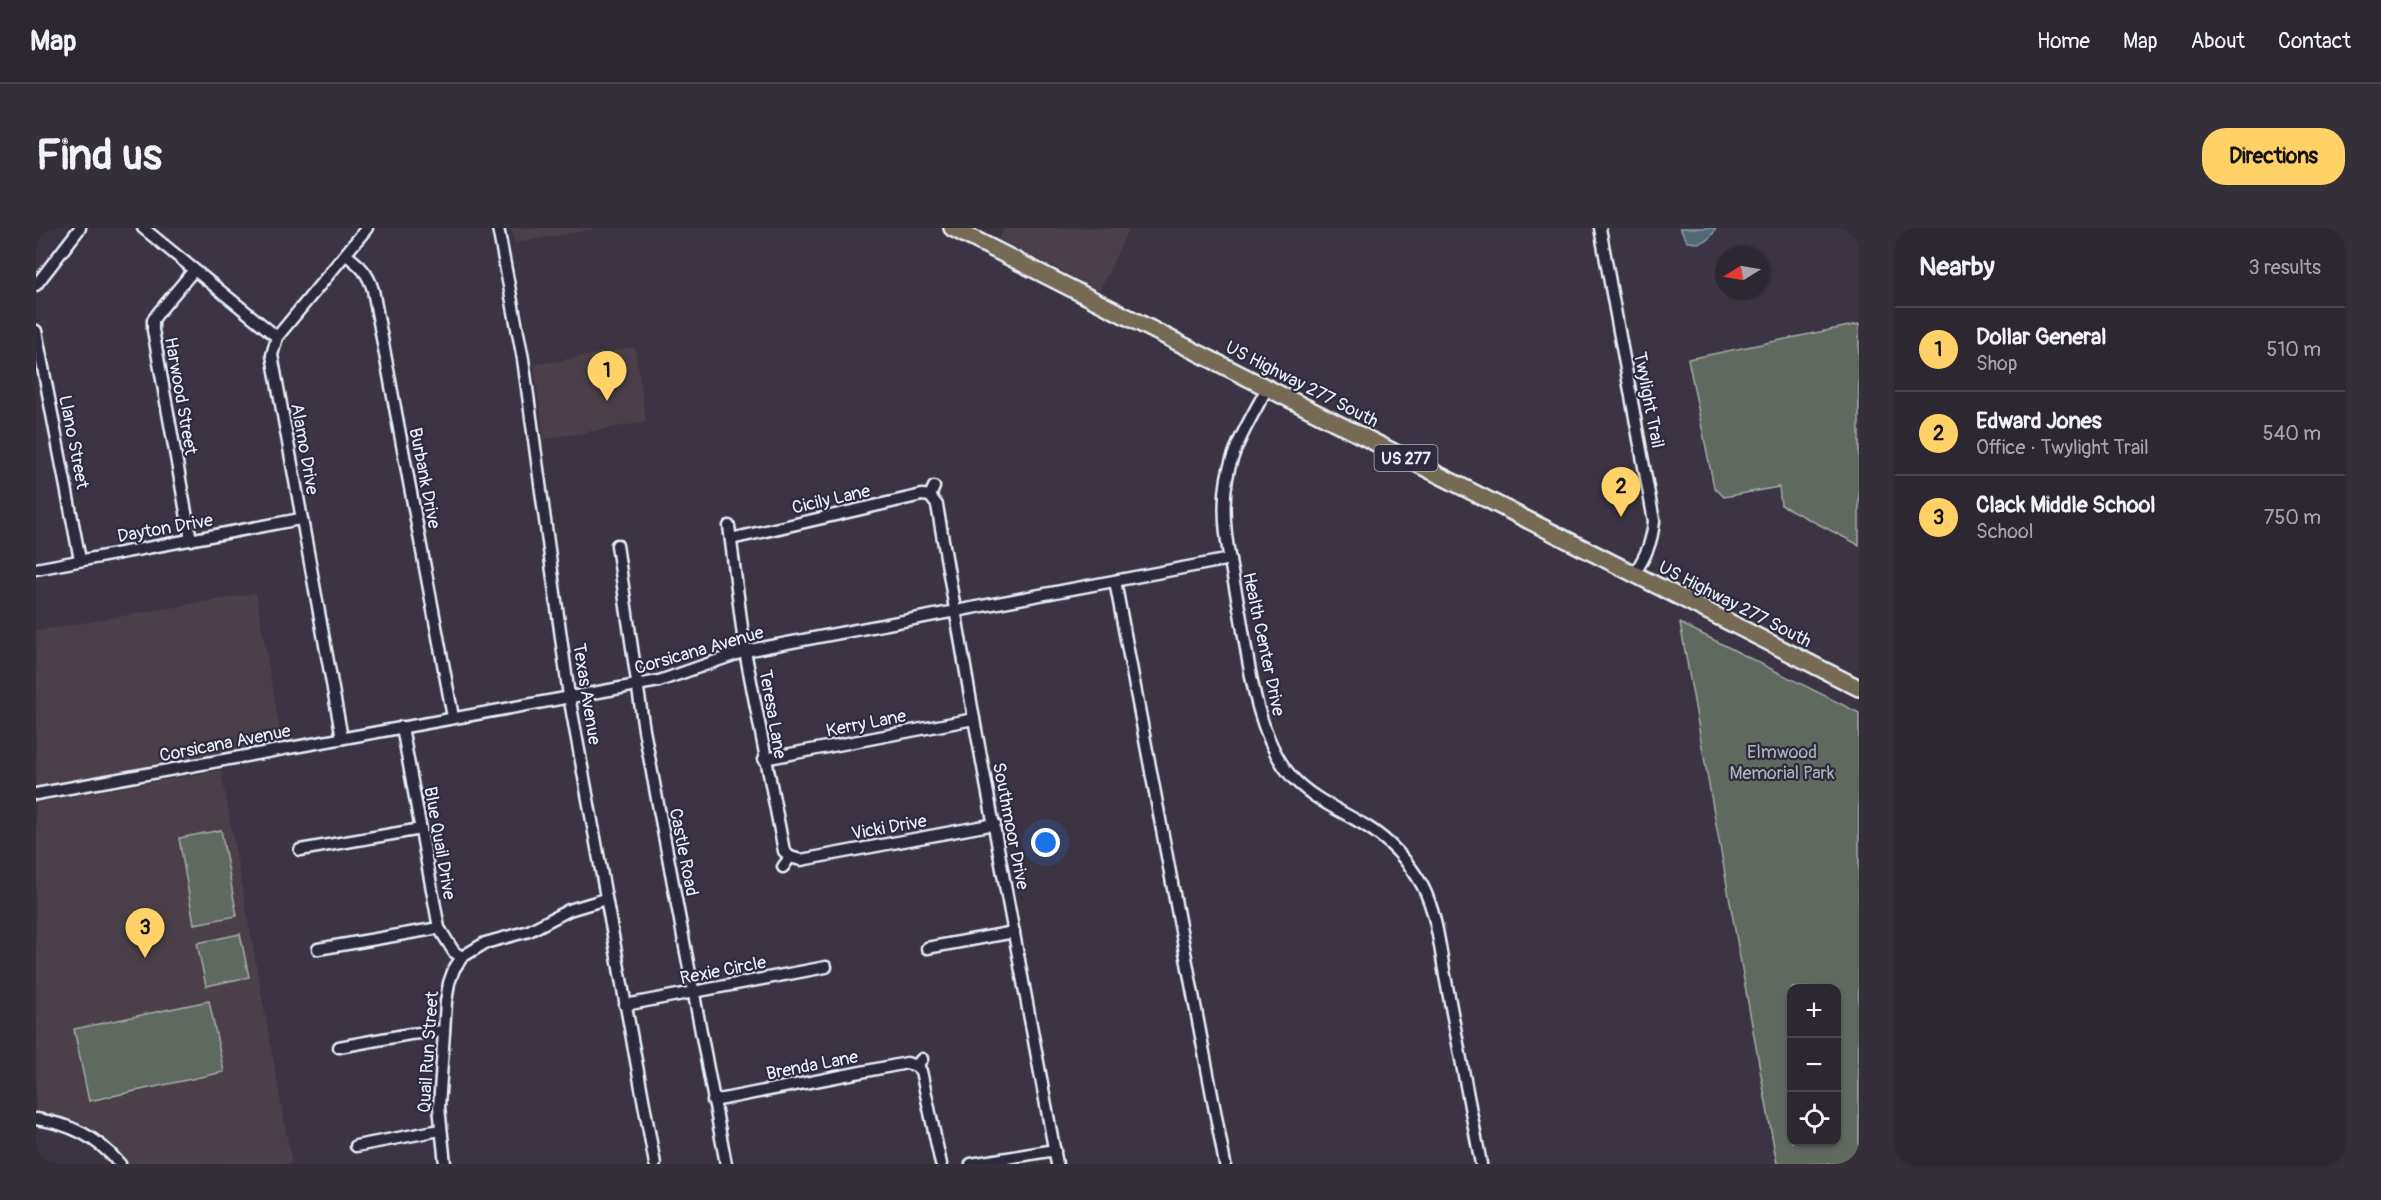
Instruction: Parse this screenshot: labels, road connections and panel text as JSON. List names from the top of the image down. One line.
{"streets":{"highway":["US Highway 277 South","US 277"],"street":["Harwood Street","Twylight Trail","Llano Street","Alamo Drive","Burbank Drive","Cicily Lane","Dayton Drive","Health Center Drive","Corsicana Avenue","Texas Avenue","Teresa Lane","Kerry Lane","Southmoor Drive","Vicki Drive","Blue Quail Drive","Castle Road","Rexie Circle","Quail Run Street","Brenda Lane"]},"crossings":[["US Highway 277 South","Twylight Trail"],["US Highway 277 South","Health Center Drive"],["Harwood Street","Dayton Drive"],["Llano Street","Dayton Drive"],["Alamo Drive","Dayton Drive"],["Alamo Drive","Corsicana Avenue"],["Burbank Drive","Corsicana Avenue"],["Cicily Lane","Teresa Lane"],["Cicily Lane","Southmoor Drive"],["Health Center Drive","Corsicana Avenue"],["Corsicana Avenue","Texas Avenue"],["Corsicana Avenue","Teresa Lane"],["Corsicana Avenue","Southmoor Drive"],["Corsicana Avenue","Blue Quail Drive"],["Corsicana Avenue","Castle Road"],["Texas Avenue","Rexie Circle"],["Teresa Lane","Kerry Lane"],["Teresa Lane","Vicki Drive"],["Kerry Lane","Southmoor Drive"],["Southmoor Drive","Vicki Drive"],["Blue Quail Drive","Quail Run Street"],["Castle Road","Rexie Circle"],["Castle Road","Brenda Lane"]],"parks":["Elmwood Memorial Park"],"north":"left","page":{"header":"Map","nav":["Home","Map","About","Contact"],"buttons":"Directions","title":"Find us","heading":["Nearby","3 results"],"list":[{"mark":"1","name":"Dollar General","note":"Shop","value":"510 m"},{"mark":"2","name":"Edward Jones","note":"Office · Twylight Trail","value":"540 m"},{"mark":"3","name":"Clack Middle School","note":"School","value":"750 m"}],"pins":["1","2","3"],"map_buttons":["+","−"]}}
